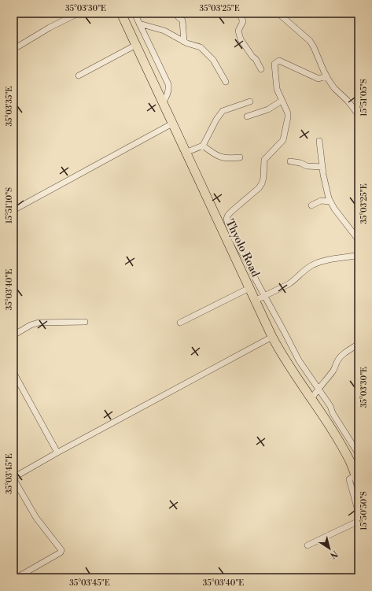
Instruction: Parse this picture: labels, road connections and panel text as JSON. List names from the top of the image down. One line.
{"streets":{"highway":["Thyolo Road"]},"north":"bottom right","coordinates":["35°03'30\"E","35°03'25\"E","15°51'05\"S","35°03'35\"E","15°51'10\"S","35°03'40\"E","35°03'45\"E","15°50'50\"S"]}
